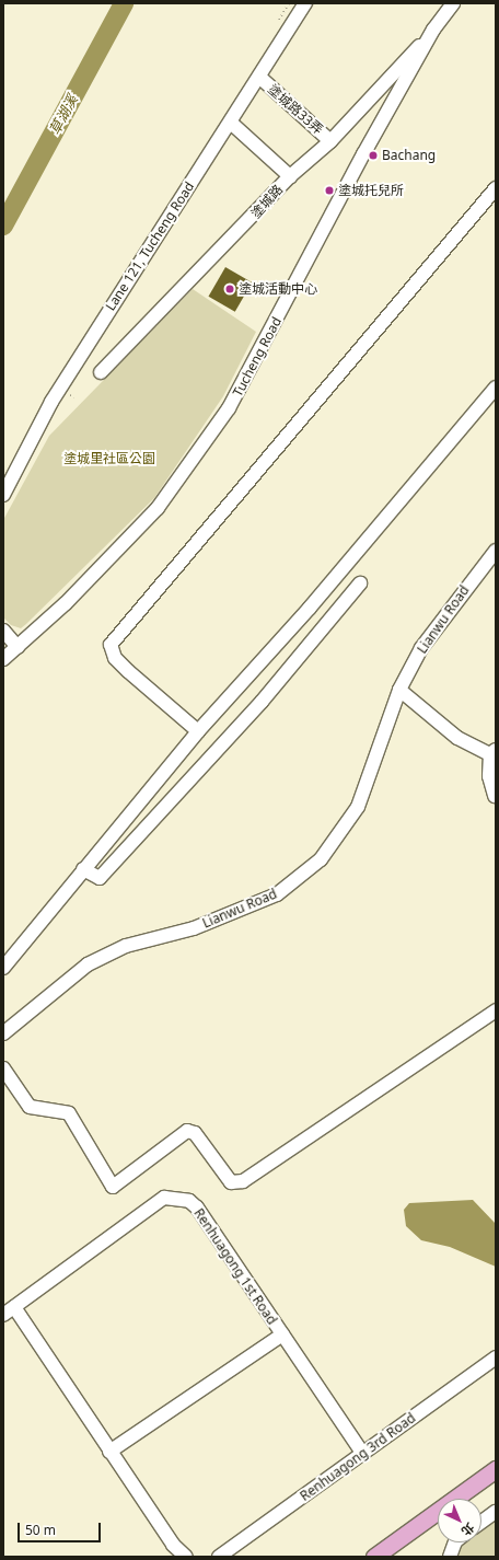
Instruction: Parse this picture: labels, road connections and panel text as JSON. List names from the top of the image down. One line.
{"streets":{"street":["塗城路33弄","塗城路","Lane 121, Tucheng Road","Tucheng Road","Lianwu Road","Renhuagong 1st Road","Renhuagong 3rd Road"]},"crossings":[["塗城路33弄","塗城路"],["塗城路33弄","Lane 121, Tucheng Road"],["塗城路","Tucheng Road"],["Renhuagong 1st Road","Renhuagong 3rd Road"]],"water":["草湖溪"],"parks":["塗城里社區公園"],"places":["Bachang","塗城托兒所","塗城活動中心"],"scale_bar":"50 m","north":"bottom right"}
